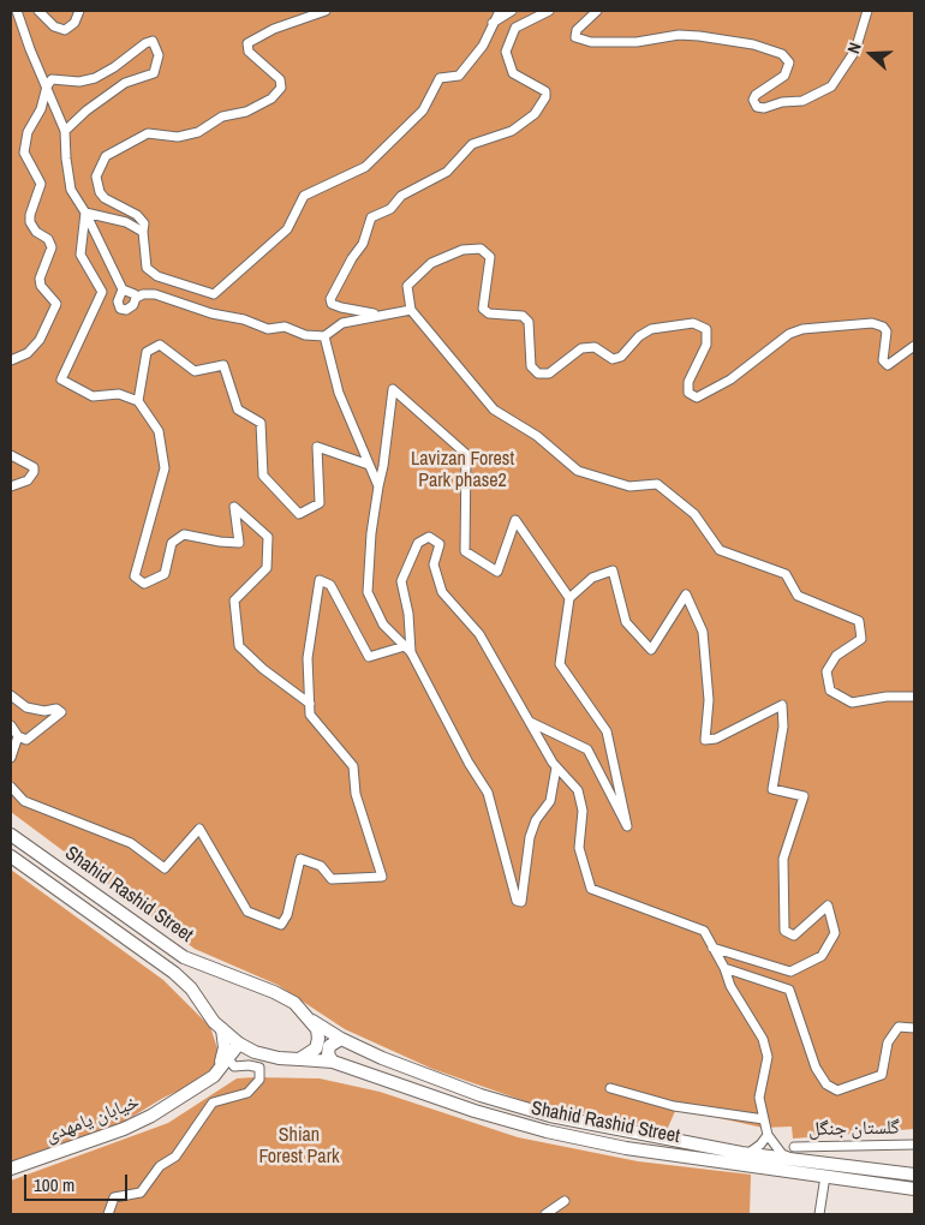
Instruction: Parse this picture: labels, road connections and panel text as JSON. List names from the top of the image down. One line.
{"streets":{"main road":["Shahid Rashid Street","خیابان یامهدی"],"street":["گلستان جنگل"]},"crossings":[["Shahid Rashid Street","خیابان یامهدی"]],"parks":["Lavizan Forest Park phase2","Shian Forest Park"],"scale_bar":"100 m","north":"left"}
